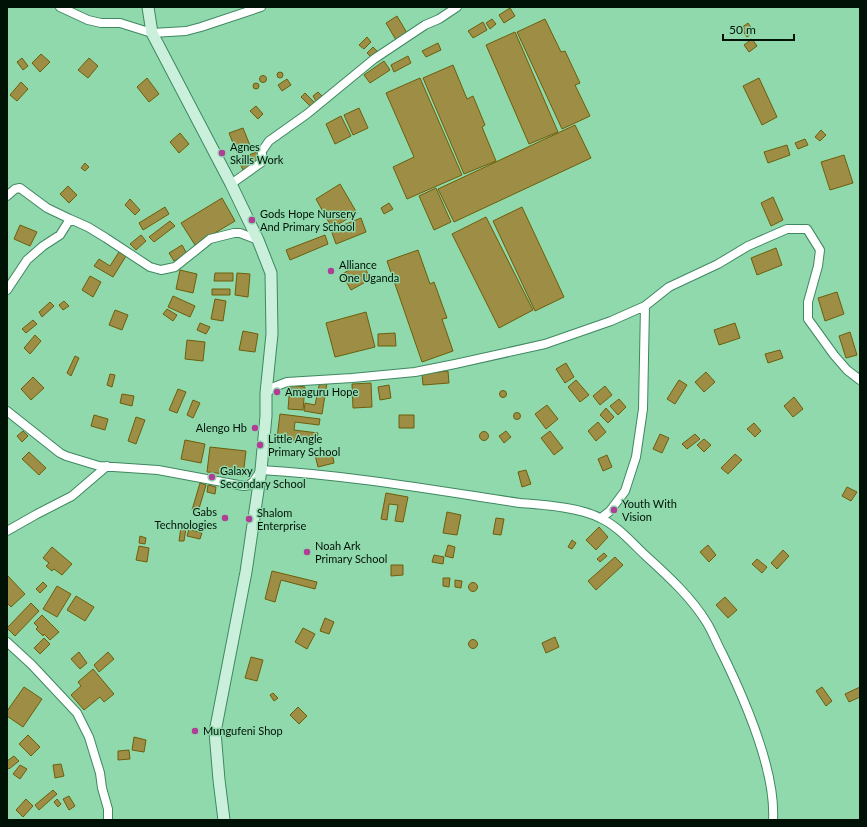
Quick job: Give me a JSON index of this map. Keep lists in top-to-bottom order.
{
  "places": [
    "Agnes Skills Work",
    "Gods Hope Nursery And Primary School",
    "Alliance One Uganda",
    "Amaguru Hope",
    "Alengo Hb",
    "Little Angle Primary School",
    "Galaxy Secondary School",
    "Youth With Vision",
    "Gabs Technologies",
    "Shalom Enterprise",
    "Noah Ark Primary School",
    "Mungufeni Shop"
  ],
  "scale_bar": "50 m"
}
